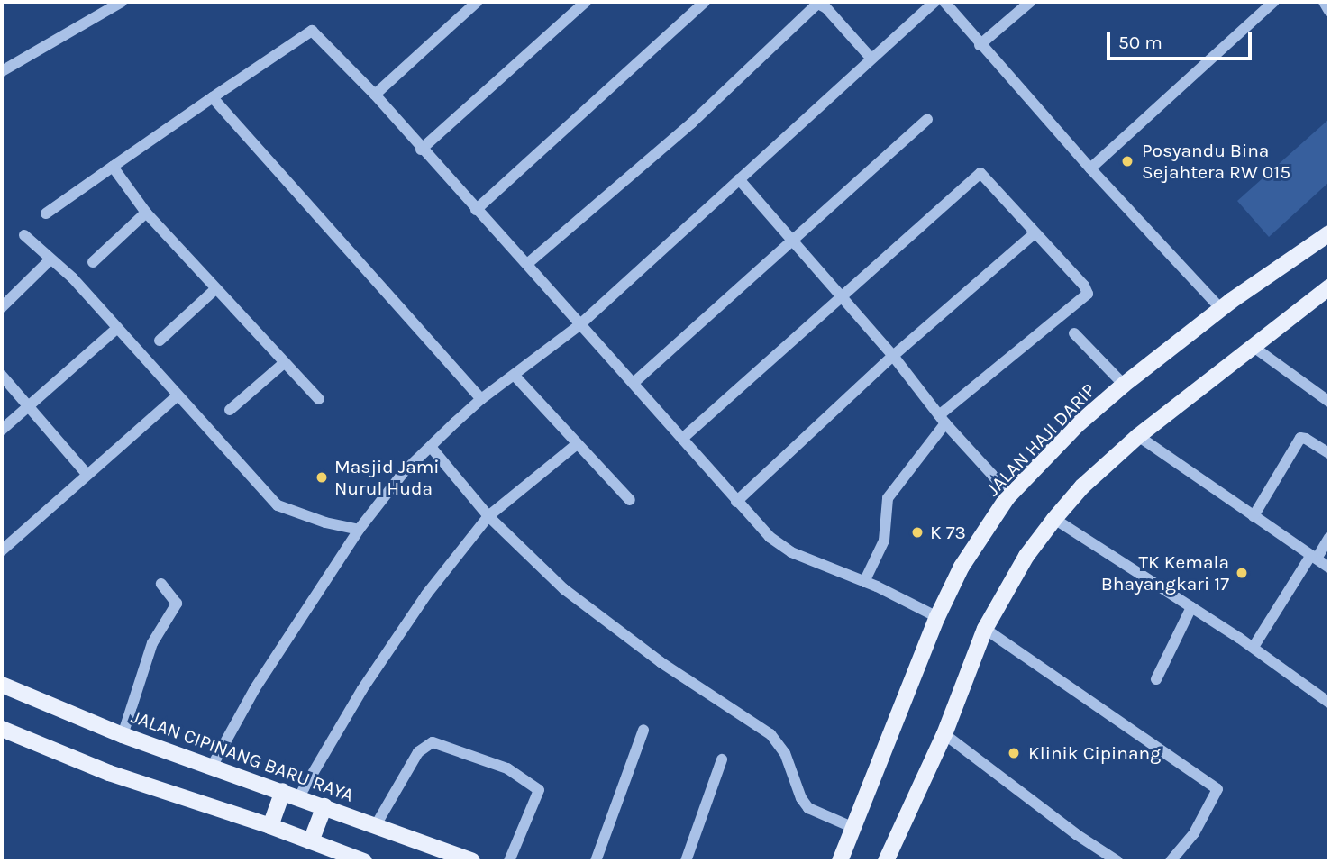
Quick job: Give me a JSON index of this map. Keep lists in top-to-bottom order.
{
  "streets": {
    "main road": ["JALAN HAJI DARIP", "JALAN CIPINANG BARU RAYA"]
  },
  "places": [
    "Posyandu Bina Sejahtera RW 015",
    "Masjid Jami Nurul Huda",
    "K 73",
    "TK Kemala Bhayangkari 17",
    "Klinik Cipinang"
  ],
  "scale_bar": "50 m"
}
